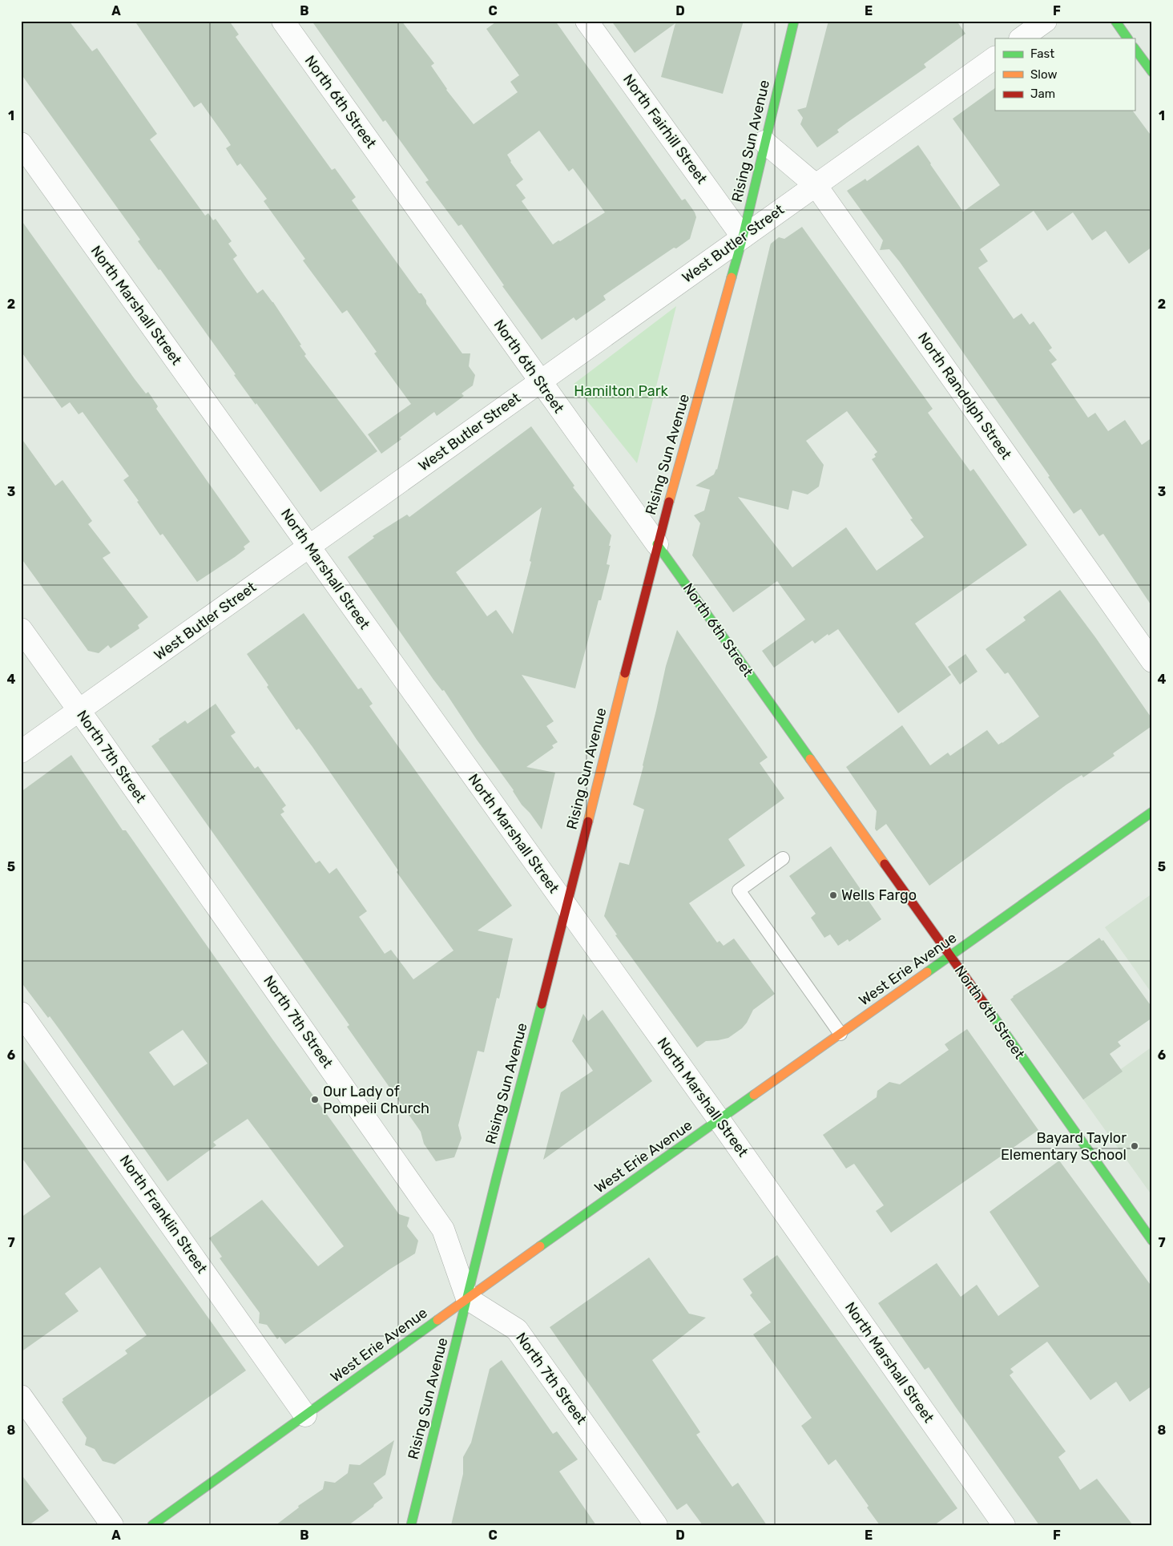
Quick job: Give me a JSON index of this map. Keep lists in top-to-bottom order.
{
  "streets": {
    "street": [
      "North 6th Street",
      "North Fairhill Street",
      "Rising Sun Avenue",
      "West Butler Street",
      "North Marshall Street",
      "North Randolph Street",
      "North 7th Street",
      "West Erie Avenue",
      "North Franklin Street"
    ]
  },
  "crossings": [
    ["North 6th Street", "Rising Sun Avenue"],
    ["North 6th Street", "West Butler Street"],
    ["North 6th Street", "West Erie Avenue"],
    ["North Fairhill Street", "Rising Sun Avenue"],
    ["North Fairhill Street", "West Butler Street"],
    ["Rising Sun Avenue", "West Butler Street"],
    ["Rising Sun Avenue", "North Marshall Street"],
    ["Rising Sun Avenue", "North Randolph Street"],
    ["Rising Sun Avenue", "North 7th Street"],
    ["Rising Sun Avenue", "West Erie Avenue"],
    ["West Butler Street", "North Marshall Street"],
    ["West Butler Street", "North Randolph Street"],
    ["West Butler Street", "North 7th Street"],
    ["North Marshall Street", "West Erie Avenue"],
    ["North 7th Street", "West Erie Avenue"],
    ["West Erie Avenue", "North Franklin Street"]
  ],
  "parks": ["Hamilton Park"],
  "places": ["Wells Fargo", "Our Lady of Pompeii Church", "Bayard Taylor Elementary School"],
  "legend": ["Fast", "Slow", "Jam"],
  "grid": {
    "columns": [
      "A",
      "B",
      "C",
      "D",
      "E",
      "F"
    ],
    "rows": [
      "1",
      "2",
      "3",
      "4",
      "5",
      "6",
      "7",
      "8"
    ]
  }
}
